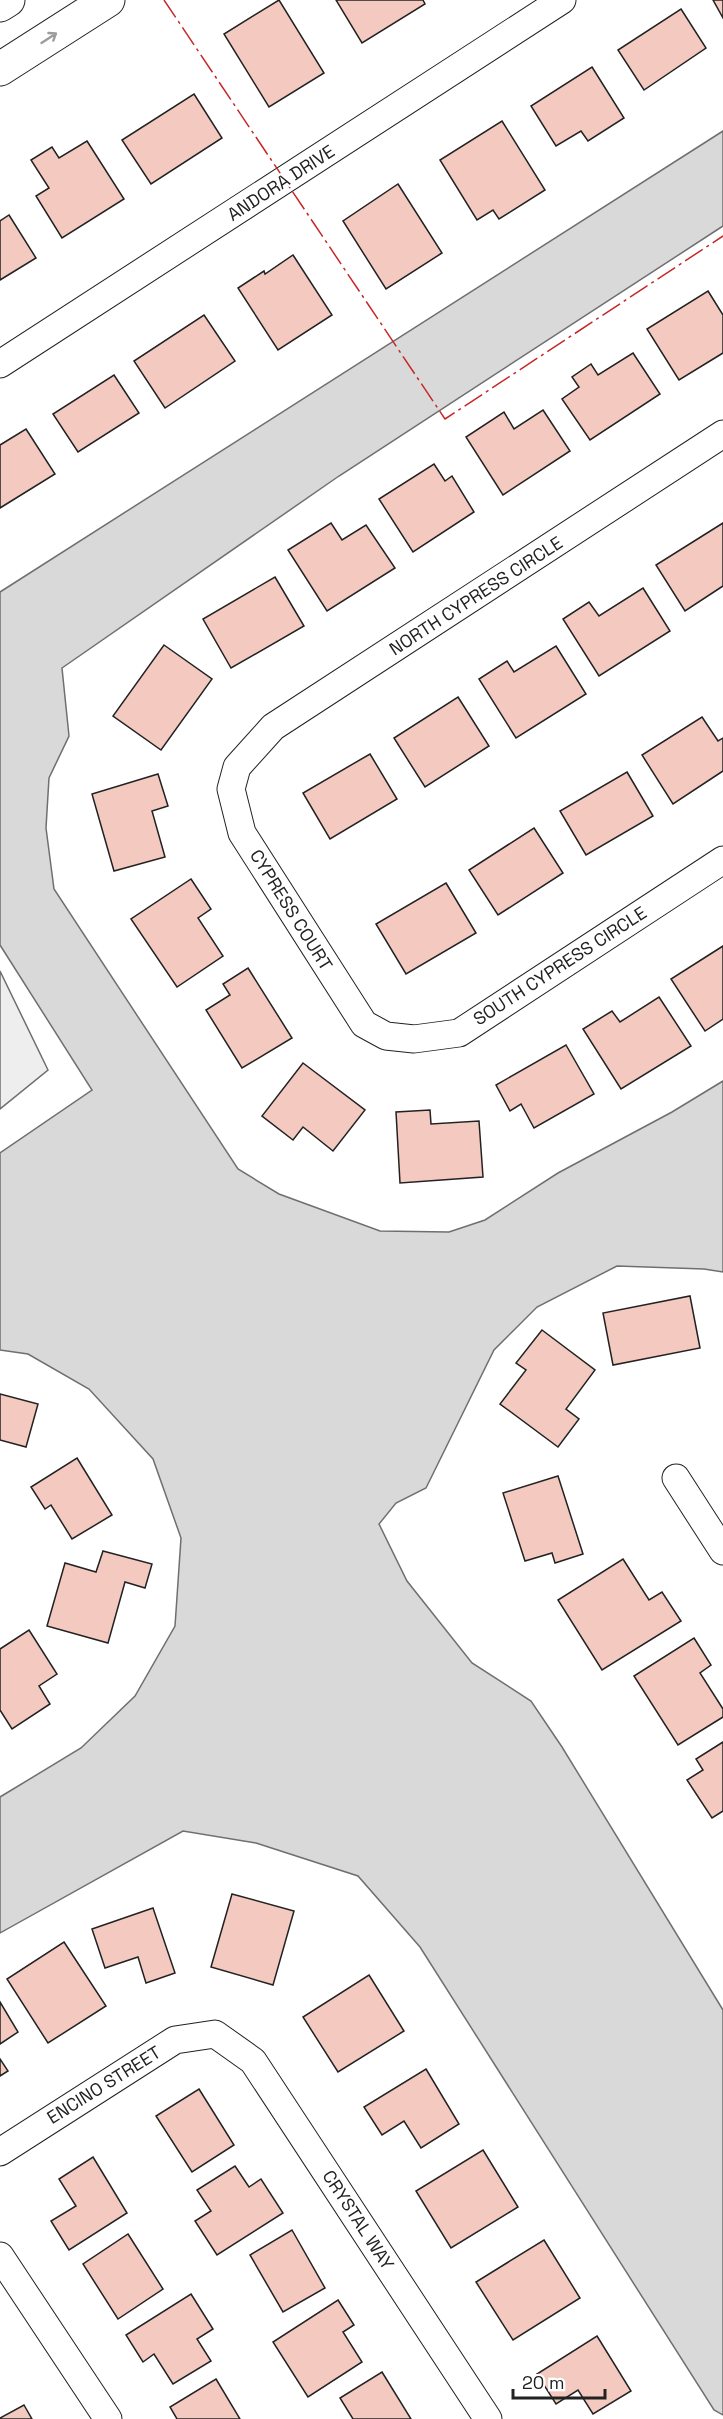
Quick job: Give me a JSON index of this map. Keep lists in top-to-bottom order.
{
  "streets": {
    "street": [
      "ANDORA DRIVE",
      "NORTH CYPRESS CIRCLE",
      "CYPRESS COURT",
      "SOUTH CYPRESS CIRCLE",
      "ENCINO STREET",
      "CRYSTAL WAY"
    ]
  },
  "crossings": [
    ["NORTH CYPRESS CIRCLE", "CYPRESS COURT"],
    ["CYPRESS COURT", "SOUTH CYPRESS CIRCLE"],
    ["ENCINO STREET", "CRYSTAL WAY"]
  ],
  "scale_bar": "20 m"
}
